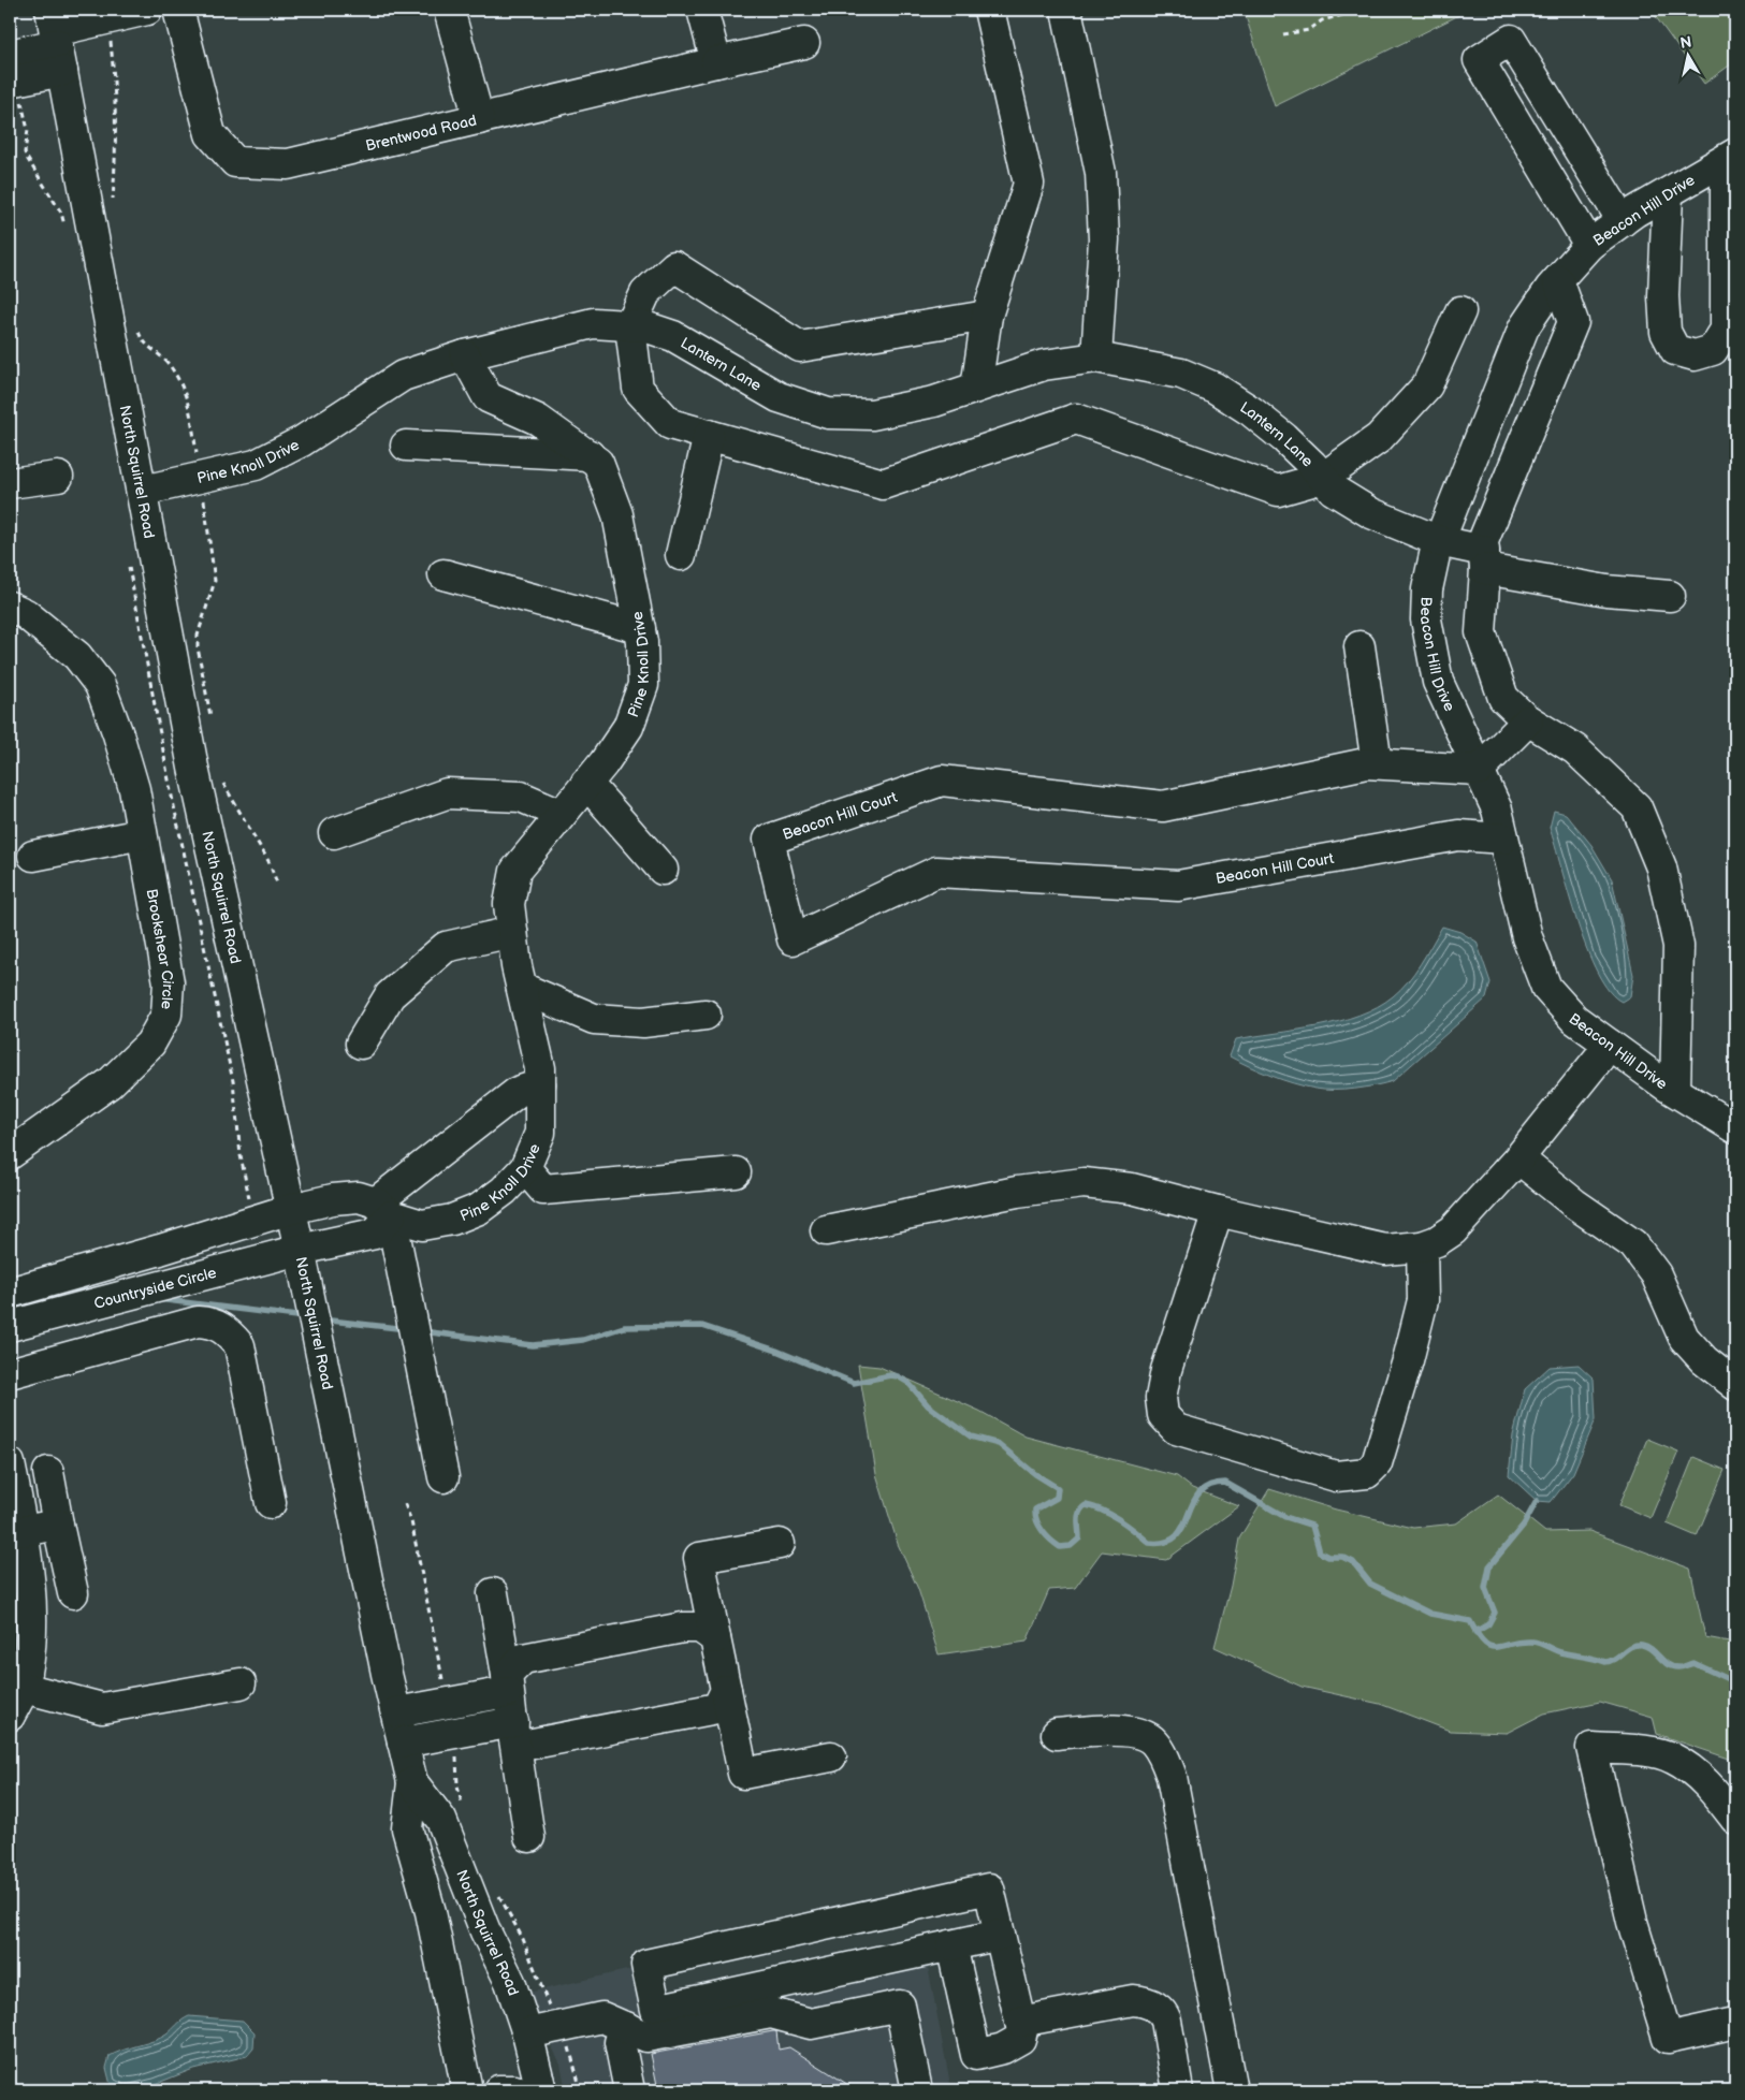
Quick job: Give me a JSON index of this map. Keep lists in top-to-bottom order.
{
  "streets": {
    "street": [
      "Brentwood Road",
      "Beacon Hill Drive",
      "Lantern Lane",
      "Pine Knoll Drive",
      "North Squirrel Road",
      "Beacon Hill Court",
      "Brookshear Circle",
      "Countryside Circle"
    ]
  },
  "crossings": [
    ["Beacon Hill Drive", "Lantern Lane"],
    ["Beacon Hill Drive", "Beacon Hill Court"],
    ["Lantern Lane", "Pine Knoll Drive"],
    ["Pine Knoll Drive", "North Squirrel Road"],
    ["North Squirrel Road", "Countryside Circle"]
  ],
  "north": "top"
}
